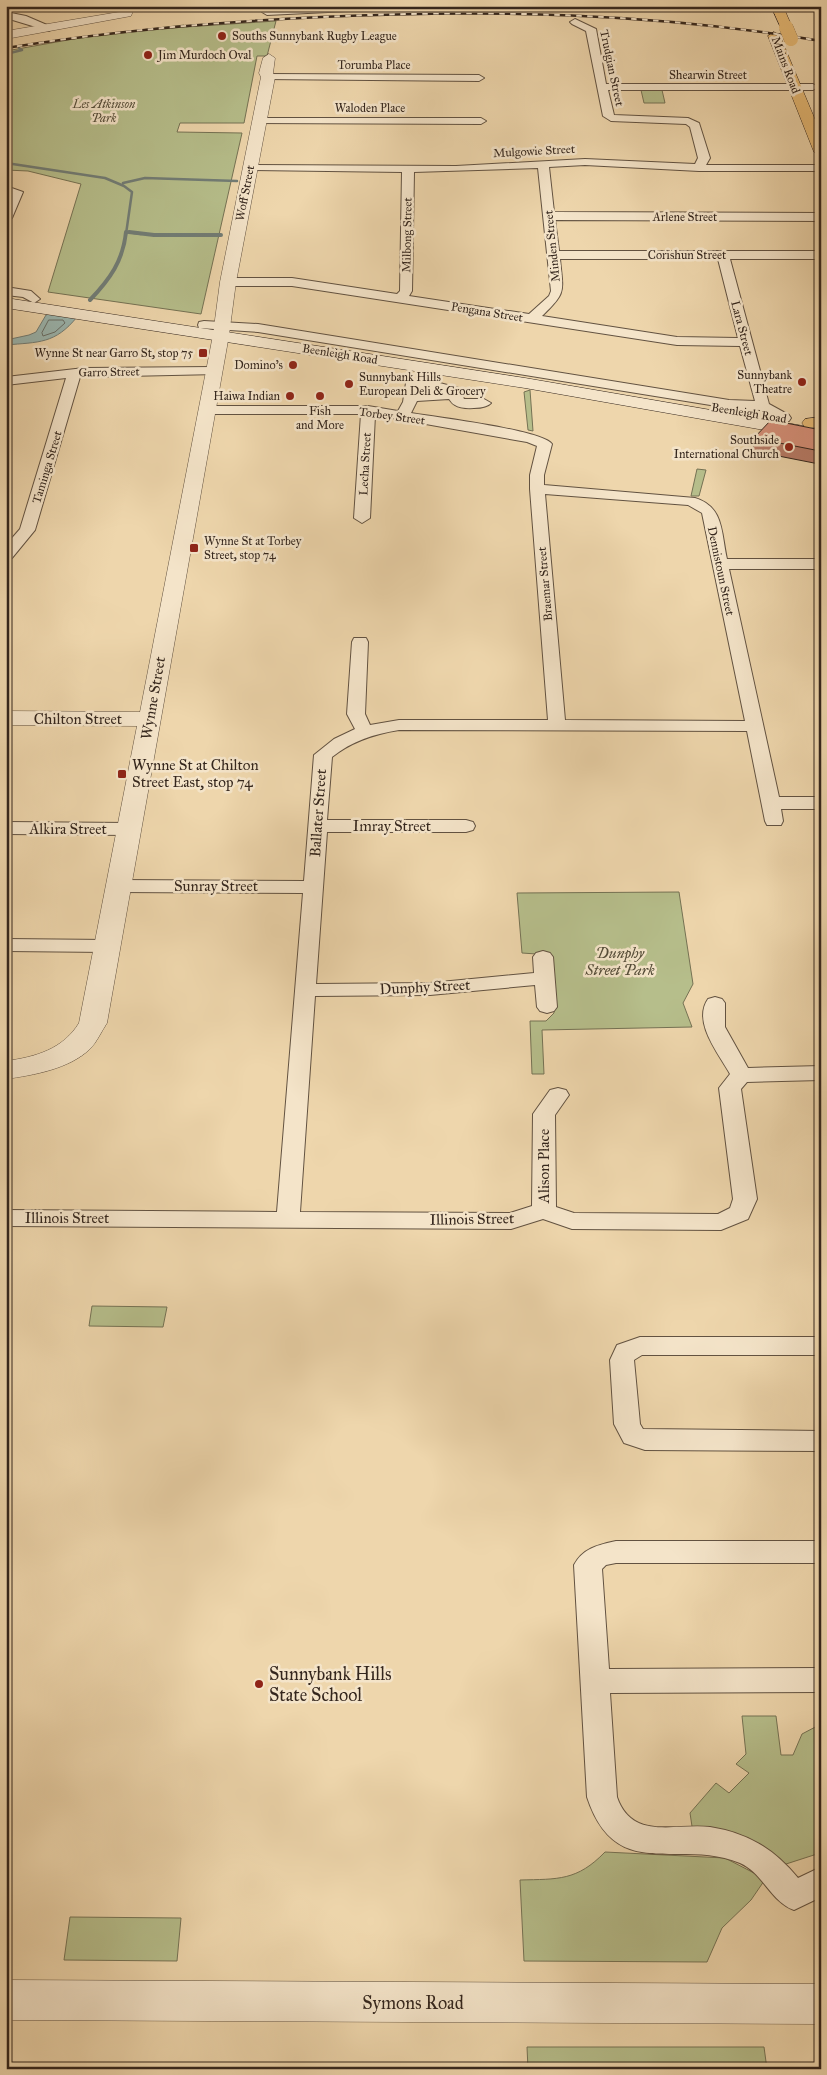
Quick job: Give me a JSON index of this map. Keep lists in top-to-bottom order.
{
  "streets": {
    "main road": ["Mains Road"],
    "street": [
      "Torumba Place",
      "Trudgian Street",
      "Shearwin Street",
      "Waloden Place",
      "Mulgowie Street",
      "Woff Street",
      "Arlene Street",
      "Milbong Street",
      "Minden Street",
      "Corishun Street",
      "Pengana Street",
      "Lara Street",
      "Beenleigh Road",
      "Garro Street",
      "Torbey Street",
      "Lecha Street",
      "Taminga Street",
      "Dennistoun Street",
      "Braemar Street",
      "Wynne Street",
      "Chilton Street",
      "Ballater Street",
      "Imray Street",
      "Alkira Street",
      "Sunray Street",
      "Dunphy Street",
      "Alison Place",
      "Illinois Street",
      "Symons Road"
    ]
  },
  "crossings": [
    ["Torumba Place", "Woff Street"],
    ["Mains Road", "Shearwin Street"],
    ["Trudgian Street", "Shearwin Street"],
    ["Trudgian Street", "Mulgowie Street"],
    ["Waloden Place", "Woff Street"],
    ["Mulgowie Street", "Woff Street"],
    ["Mulgowie Street", "Milbong Street"],
    ["Mulgowie Street", "Minden Street"],
    ["Woff Street", "Pengana Street"],
    ["Woff Street", "Beenleigh Road"],
    ["Woff Street", "Wynne Street"],
    ["Arlene Street", "Minden Street"],
    ["Milbong Street", "Pengana Street"],
    ["Minden Street", "Corishun Street"],
    ["Minden Street", "Pengana Street"],
    ["Corishun Street", "Lara Street"],
    ["Pengana Street", "Lara Street"],
    ["Lara Street", "Beenleigh Road"],
    ["Beenleigh Road", "Wynne Street"],
    ["Garro Street", "Taminga Street"],
    ["Garro Street", "Wynne Street"],
    ["Torbey Street", "Lecha Street"],
    ["Torbey Street", "Braemar Street"],
    ["Torbey Street", "Wynne Street"],
    ["Dennistoun Street", "Braemar Street"],
    ["Dennistoun Street", "Ballater Street"],
    ["Braemar Street", "Ballater Street"],
    ["Wynne Street", "Chilton Street"],
    ["Wynne Street", "Alkira Street"],
    ["Wynne Street", "Sunray Street"],
    ["Ballater Street", "Imray Street"],
    ["Ballater Street", "Sunray Street"],
    ["Ballater Street", "Dunphy Street"],
    ["Ballater Street", "Illinois Street"],
    ["Alison Place", "Illinois Street"]
  ],
  "parks": ["Les Atkinson Park", "Dunphy Street Park"],
  "places": {
    "other": [
      "Souths Sunnybank Rugby League",
      "Jim Murdoch Oval",
      "Domino's",
      "Sunnybank Theatre",
      "Sunnybank Hills European Deli & Grocery",
      "Haiwa Indian",
      "Fish and More",
      "Southside International Church",
      "Sunnybank Hills State School"
    ],
    "transit": ["Wynne St near Garro St, stop 75", "Wynne St at Torbey Street, stop 74", "Wynne St at Chilton Street East, stop 74"]
  }
}
